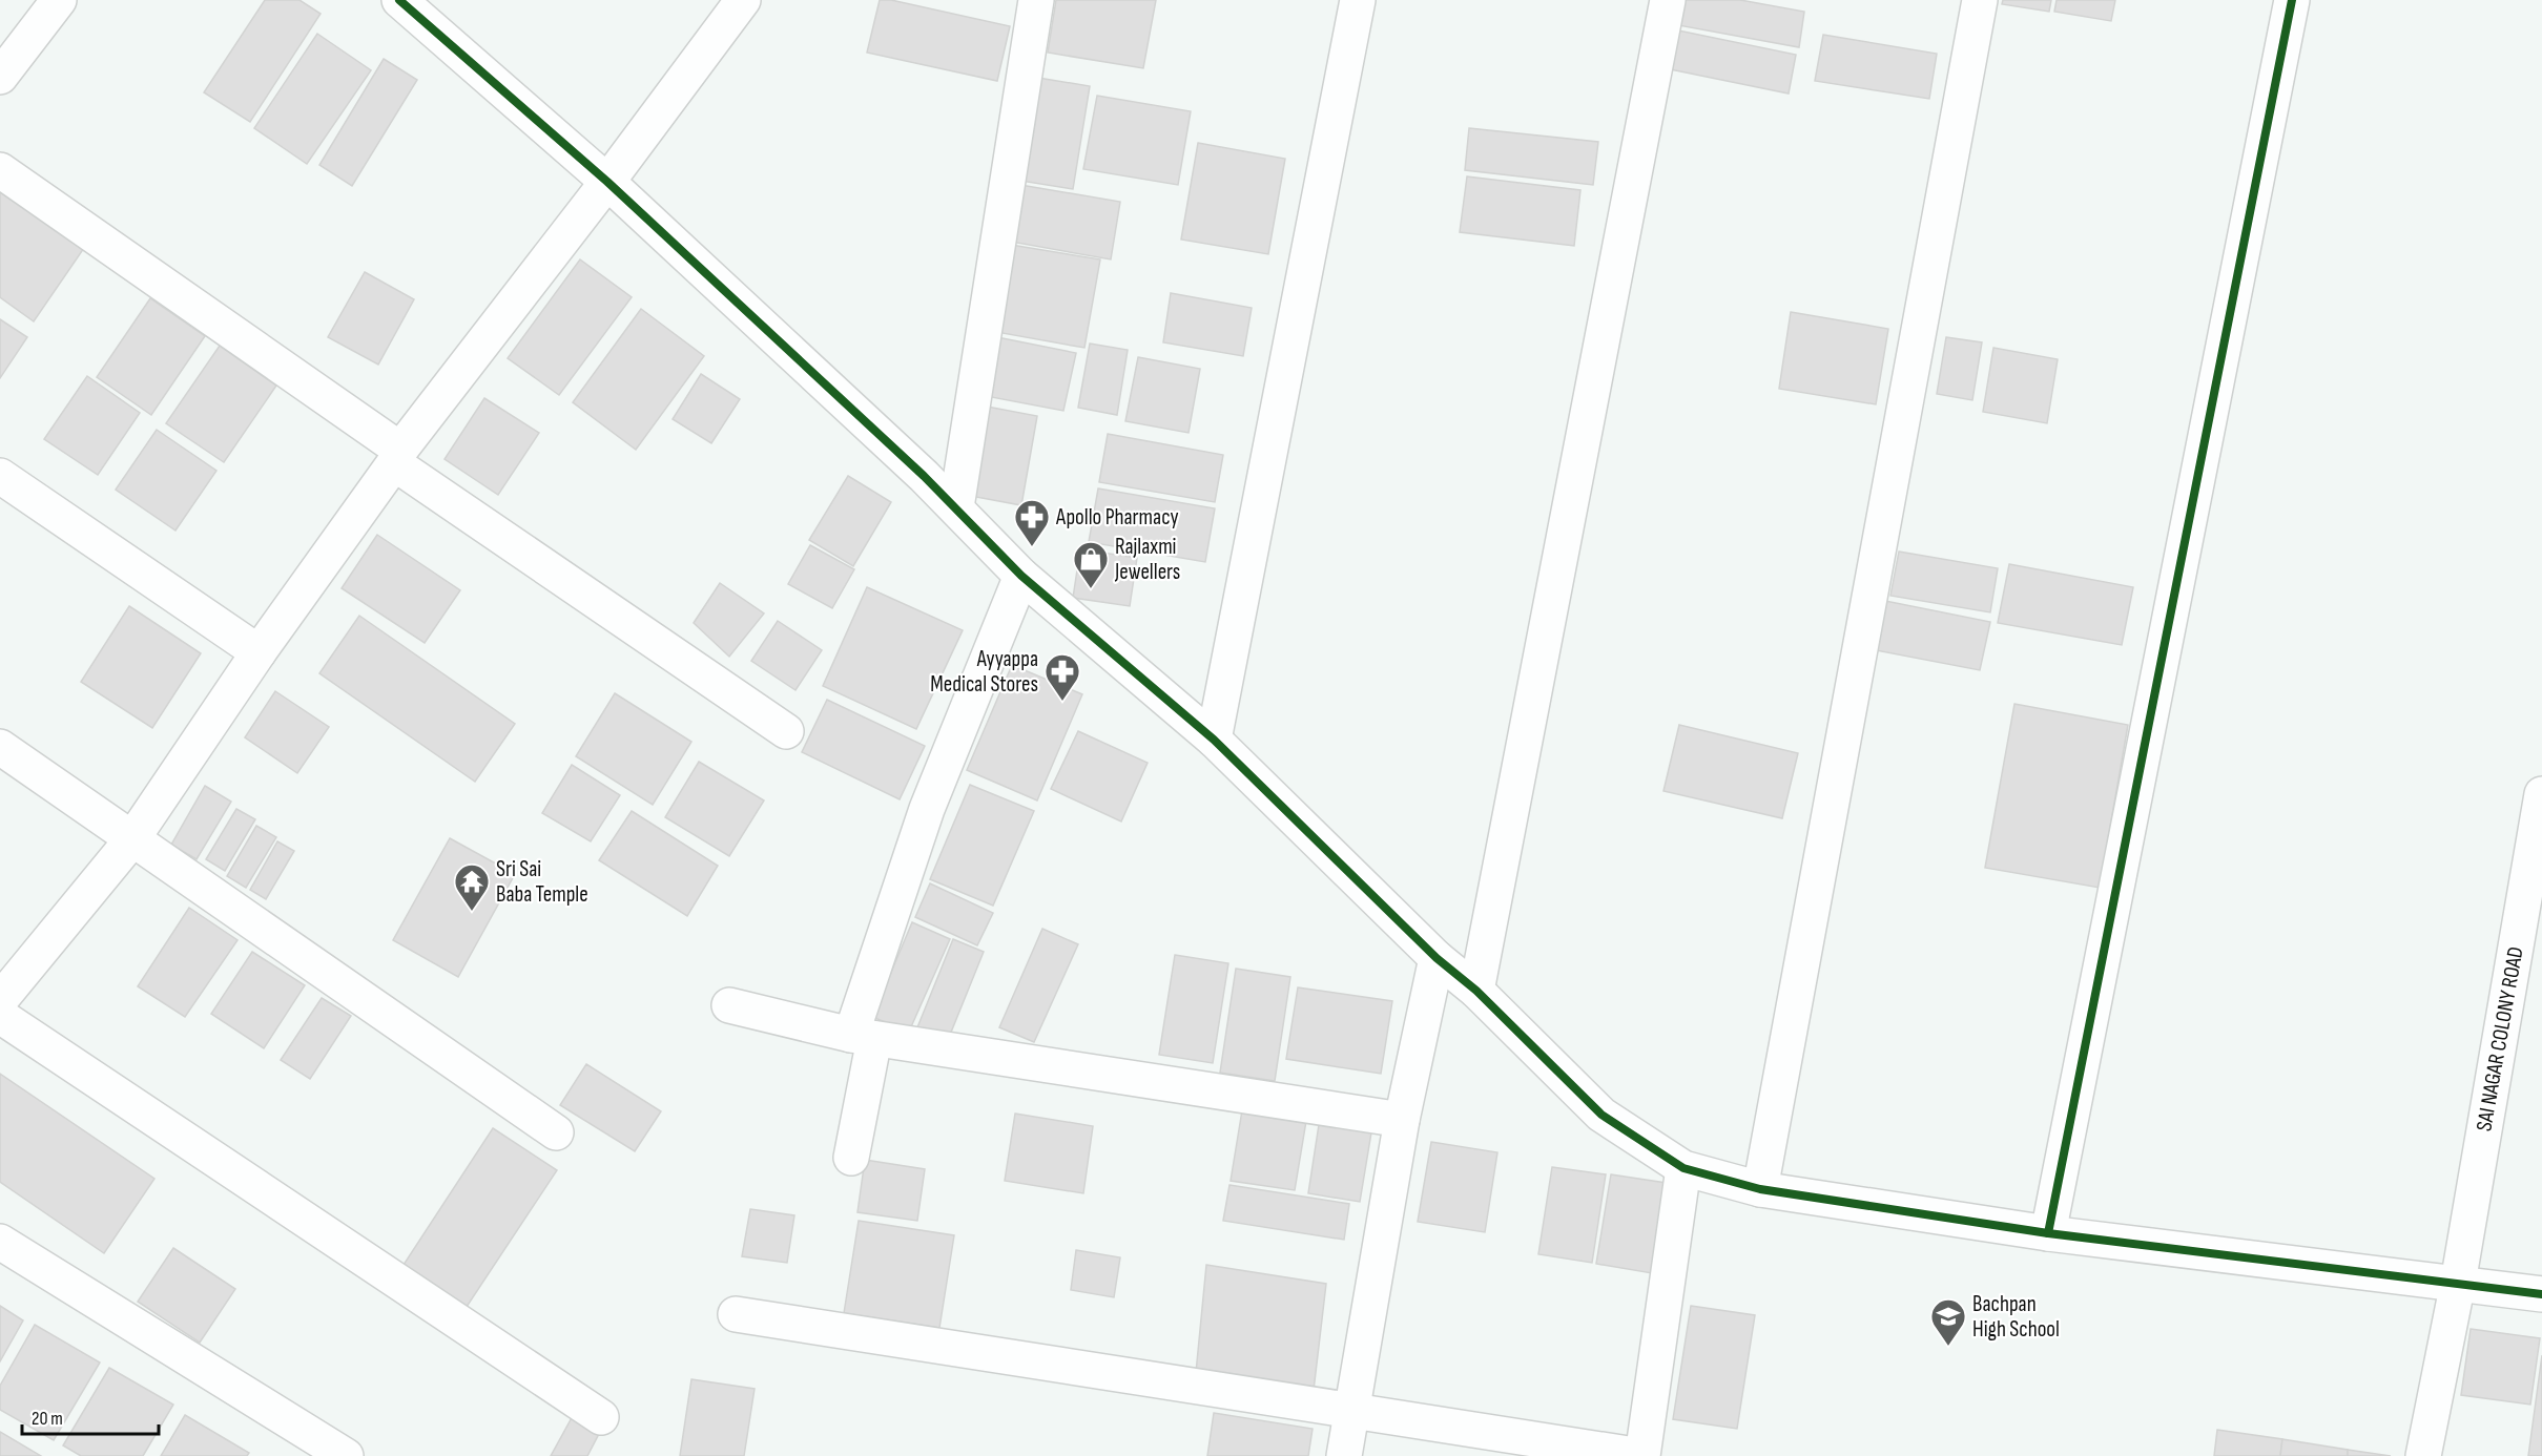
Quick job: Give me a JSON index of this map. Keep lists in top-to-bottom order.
{
  "streets": {
    "street": ["SAI NAGAR COLONY ROAD"]
  },
  "places": {
    "pharmacy": ["Apollo Pharmacy", "Ayyappa Medical Stores"],
    "shop": ["Rajlaxmi Jewellers"],
    "temple": ["Sri Sai Baba Temple"],
    "school or university": ["Bachpan High School"]
  },
  "scale_bar": "20 m"
}
